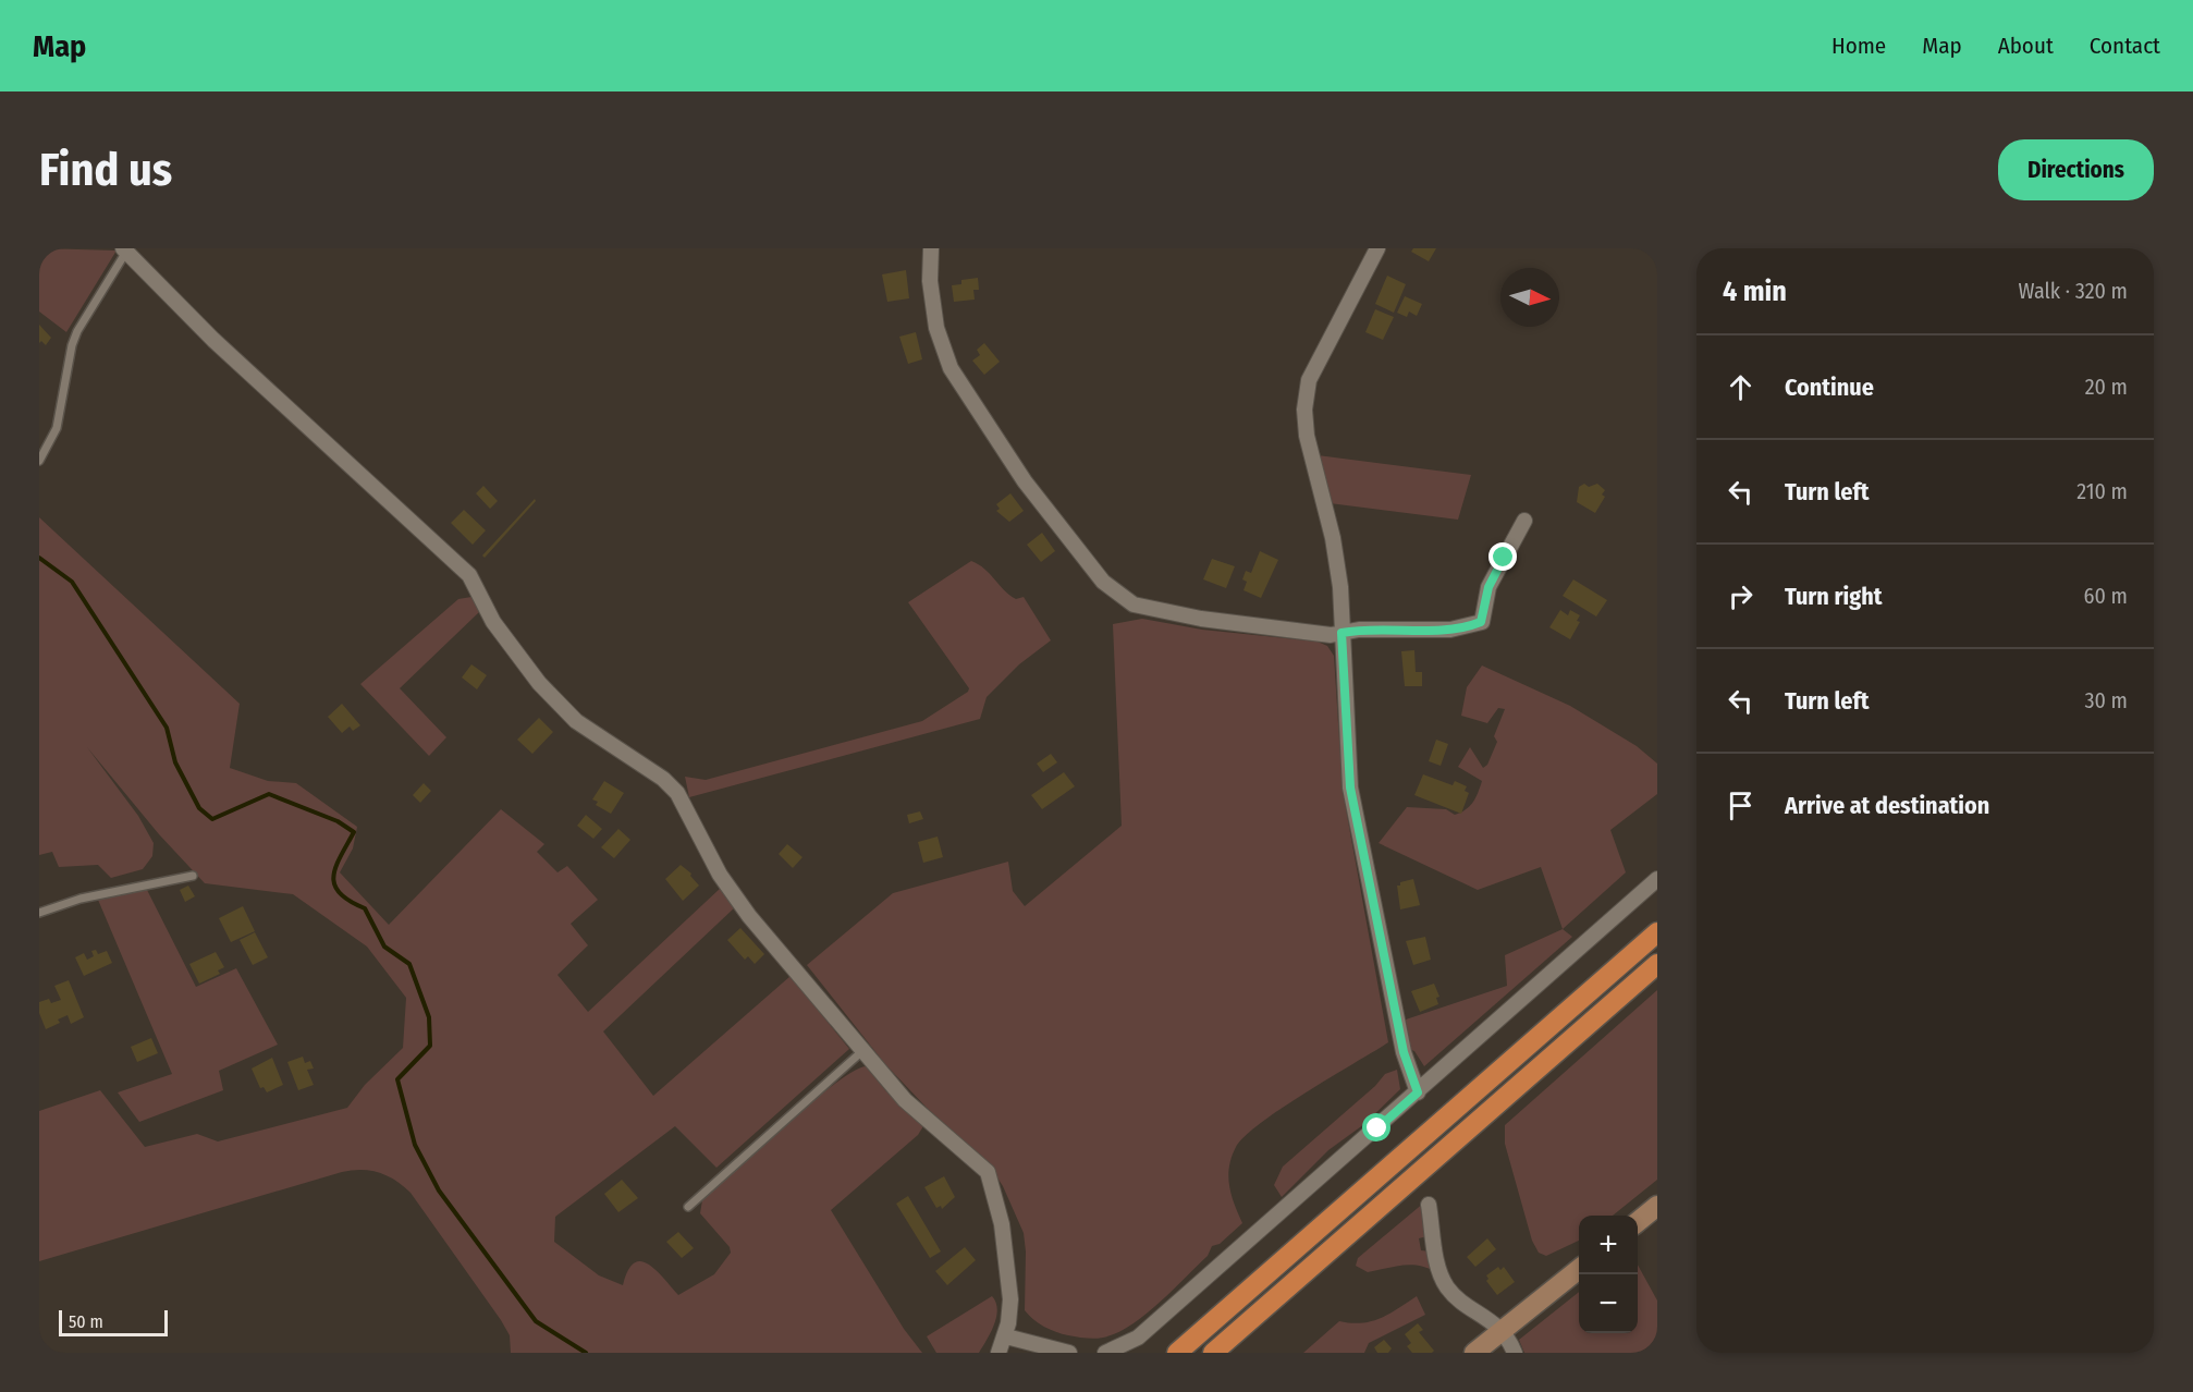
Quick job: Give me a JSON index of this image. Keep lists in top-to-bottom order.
{
  "scale_bar": "50 m",
  "north": "right",
  "page": {
    "header": "Map",
    "nav": [
      "Home",
      "Map",
      "About",
      "Contact"
    ],
    "buttons": "Directions",
    "title": "Find us",
    "heading": ["4 min", "Walk · 320 m"],
    "list": [
      ["Continue", "20 m"],
      ["Turn left", "210 m"],
      ["Turn right", "60 m"],
      ["Turn left", "30 m"],
      "Arrive at destination"
    ],
    "map_buttons": ["+", "−"],
    "scale": "50 m"
  }
}
